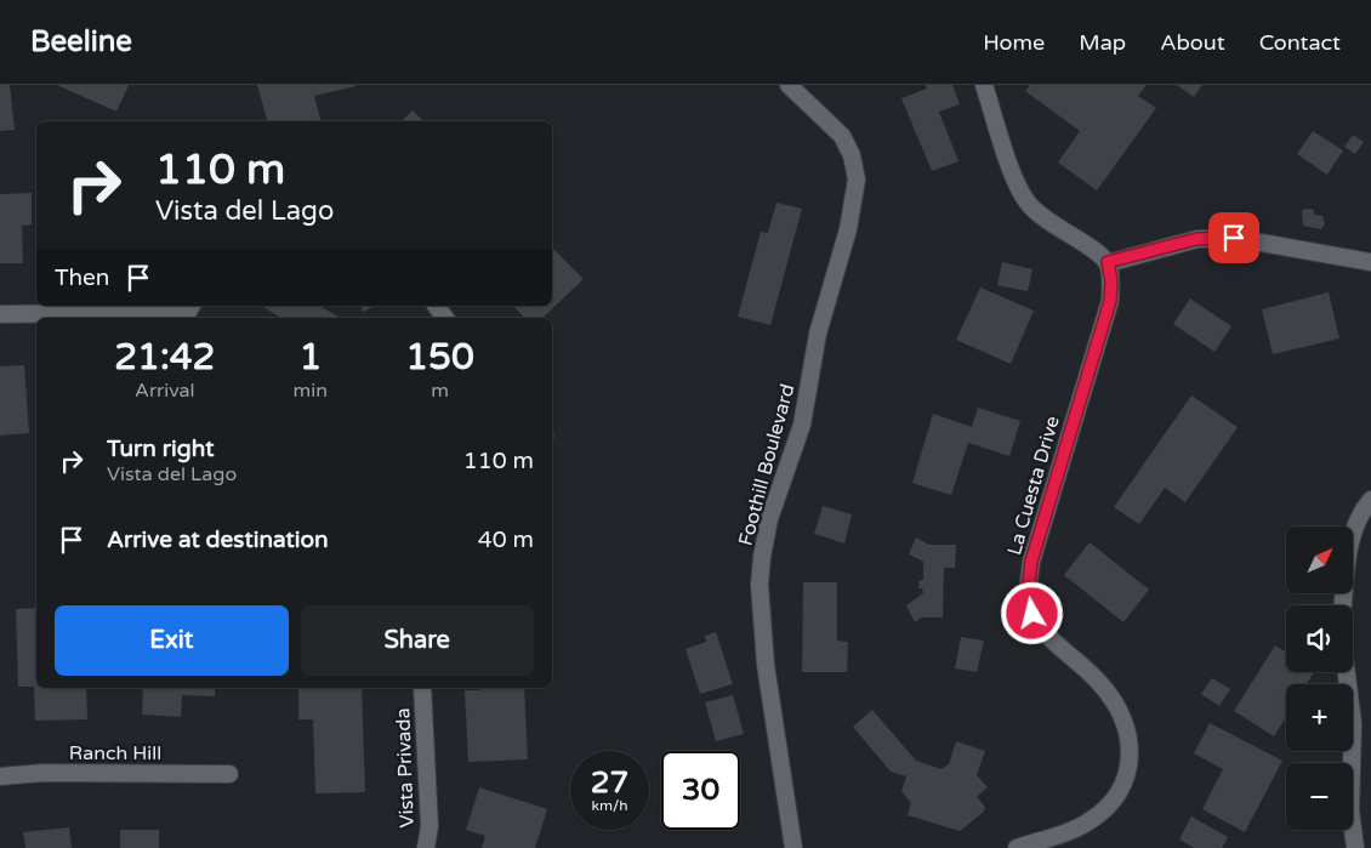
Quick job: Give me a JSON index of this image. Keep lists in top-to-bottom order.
{
  "streets": {
    "street": [
      "Foothill Boulevard",
      "La Cuesta Drive",
      "Ranch Hill",
      "Vista Privada"
    ]
  },
  "north": "top right",
  "page": {
    "header": "Beeline",
    "nav": [
      "Home",
      "Map",
      "About",
      "Contact"
    ],
    "turn": ["110 m", "Vista del Lago"],
    "then": "Then",
    "eta": [
      "21:42",
      "Arrival",
      "1",
      "min",
      "150",
      "m"
    ],
    "list": [
      {
        "name": "Turn right",
        "note": "Vista del Lago",
        "value": "110 m"
      },
      {
        "name": "Arrive at destination",
        "value": "40 m"
      }
    ],
    "map_buttons": ["+", "−"],
    "buttons": ["Exit", "Share"],
    "speed": "27 km/h",
    "limit": "30"
  }
}
